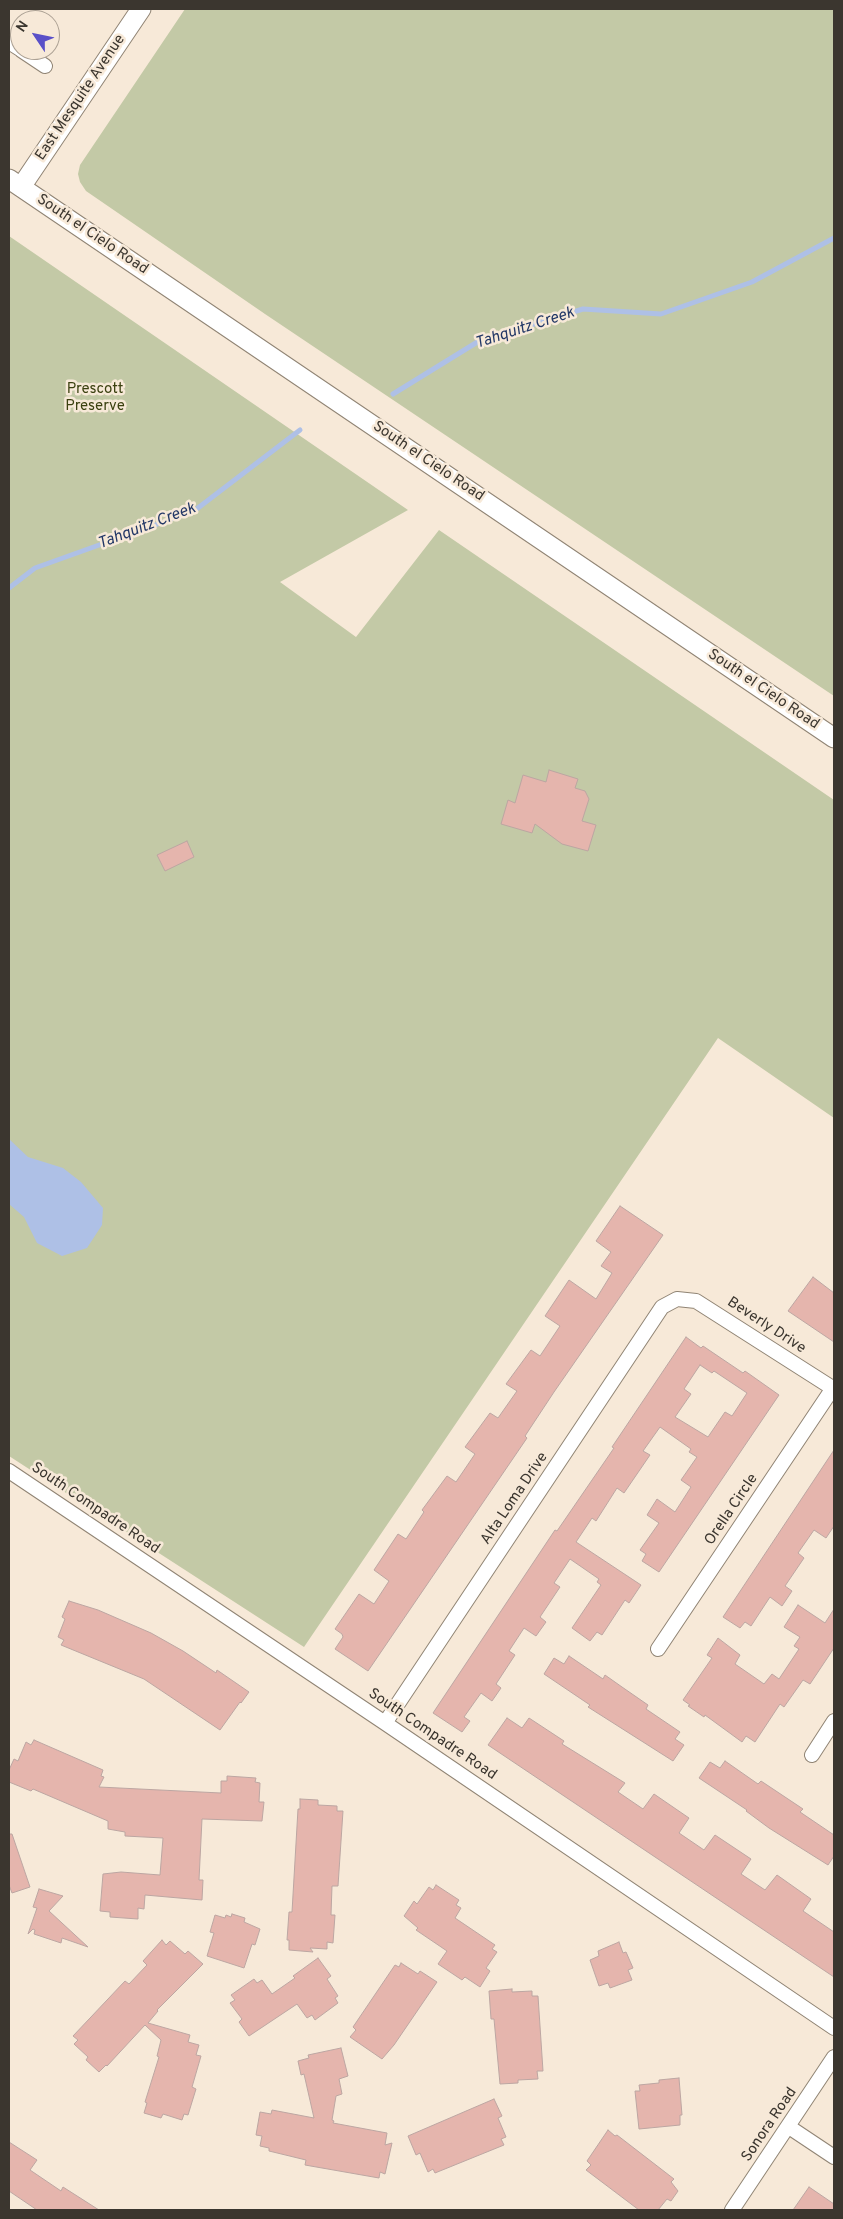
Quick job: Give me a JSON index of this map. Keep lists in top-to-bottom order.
{
  "streets": {
    "street": [
      "East Mesquite Avenue",
      "South el Cielo Road",
      "Beverly Drive",
      "Alta Loma Drive",
      "South Compadre Road",
      "Orella Circle",
      "Sonora Road"
    ]
  },
  "crossings": [
    ["East Mesquite Avenue", "South el Cielo Road"],
    ["Beverly Drive", "Alta Loma Drive"],
    ["Beverly Drive", "Orella Circle"],
    ["Alta Loma Drive", "South Compadre Road"]
  ],
  "water": ["Tahquitz Creek"],
  "parks": ["Prescott Preserve"],
  "north": "top left"
}
